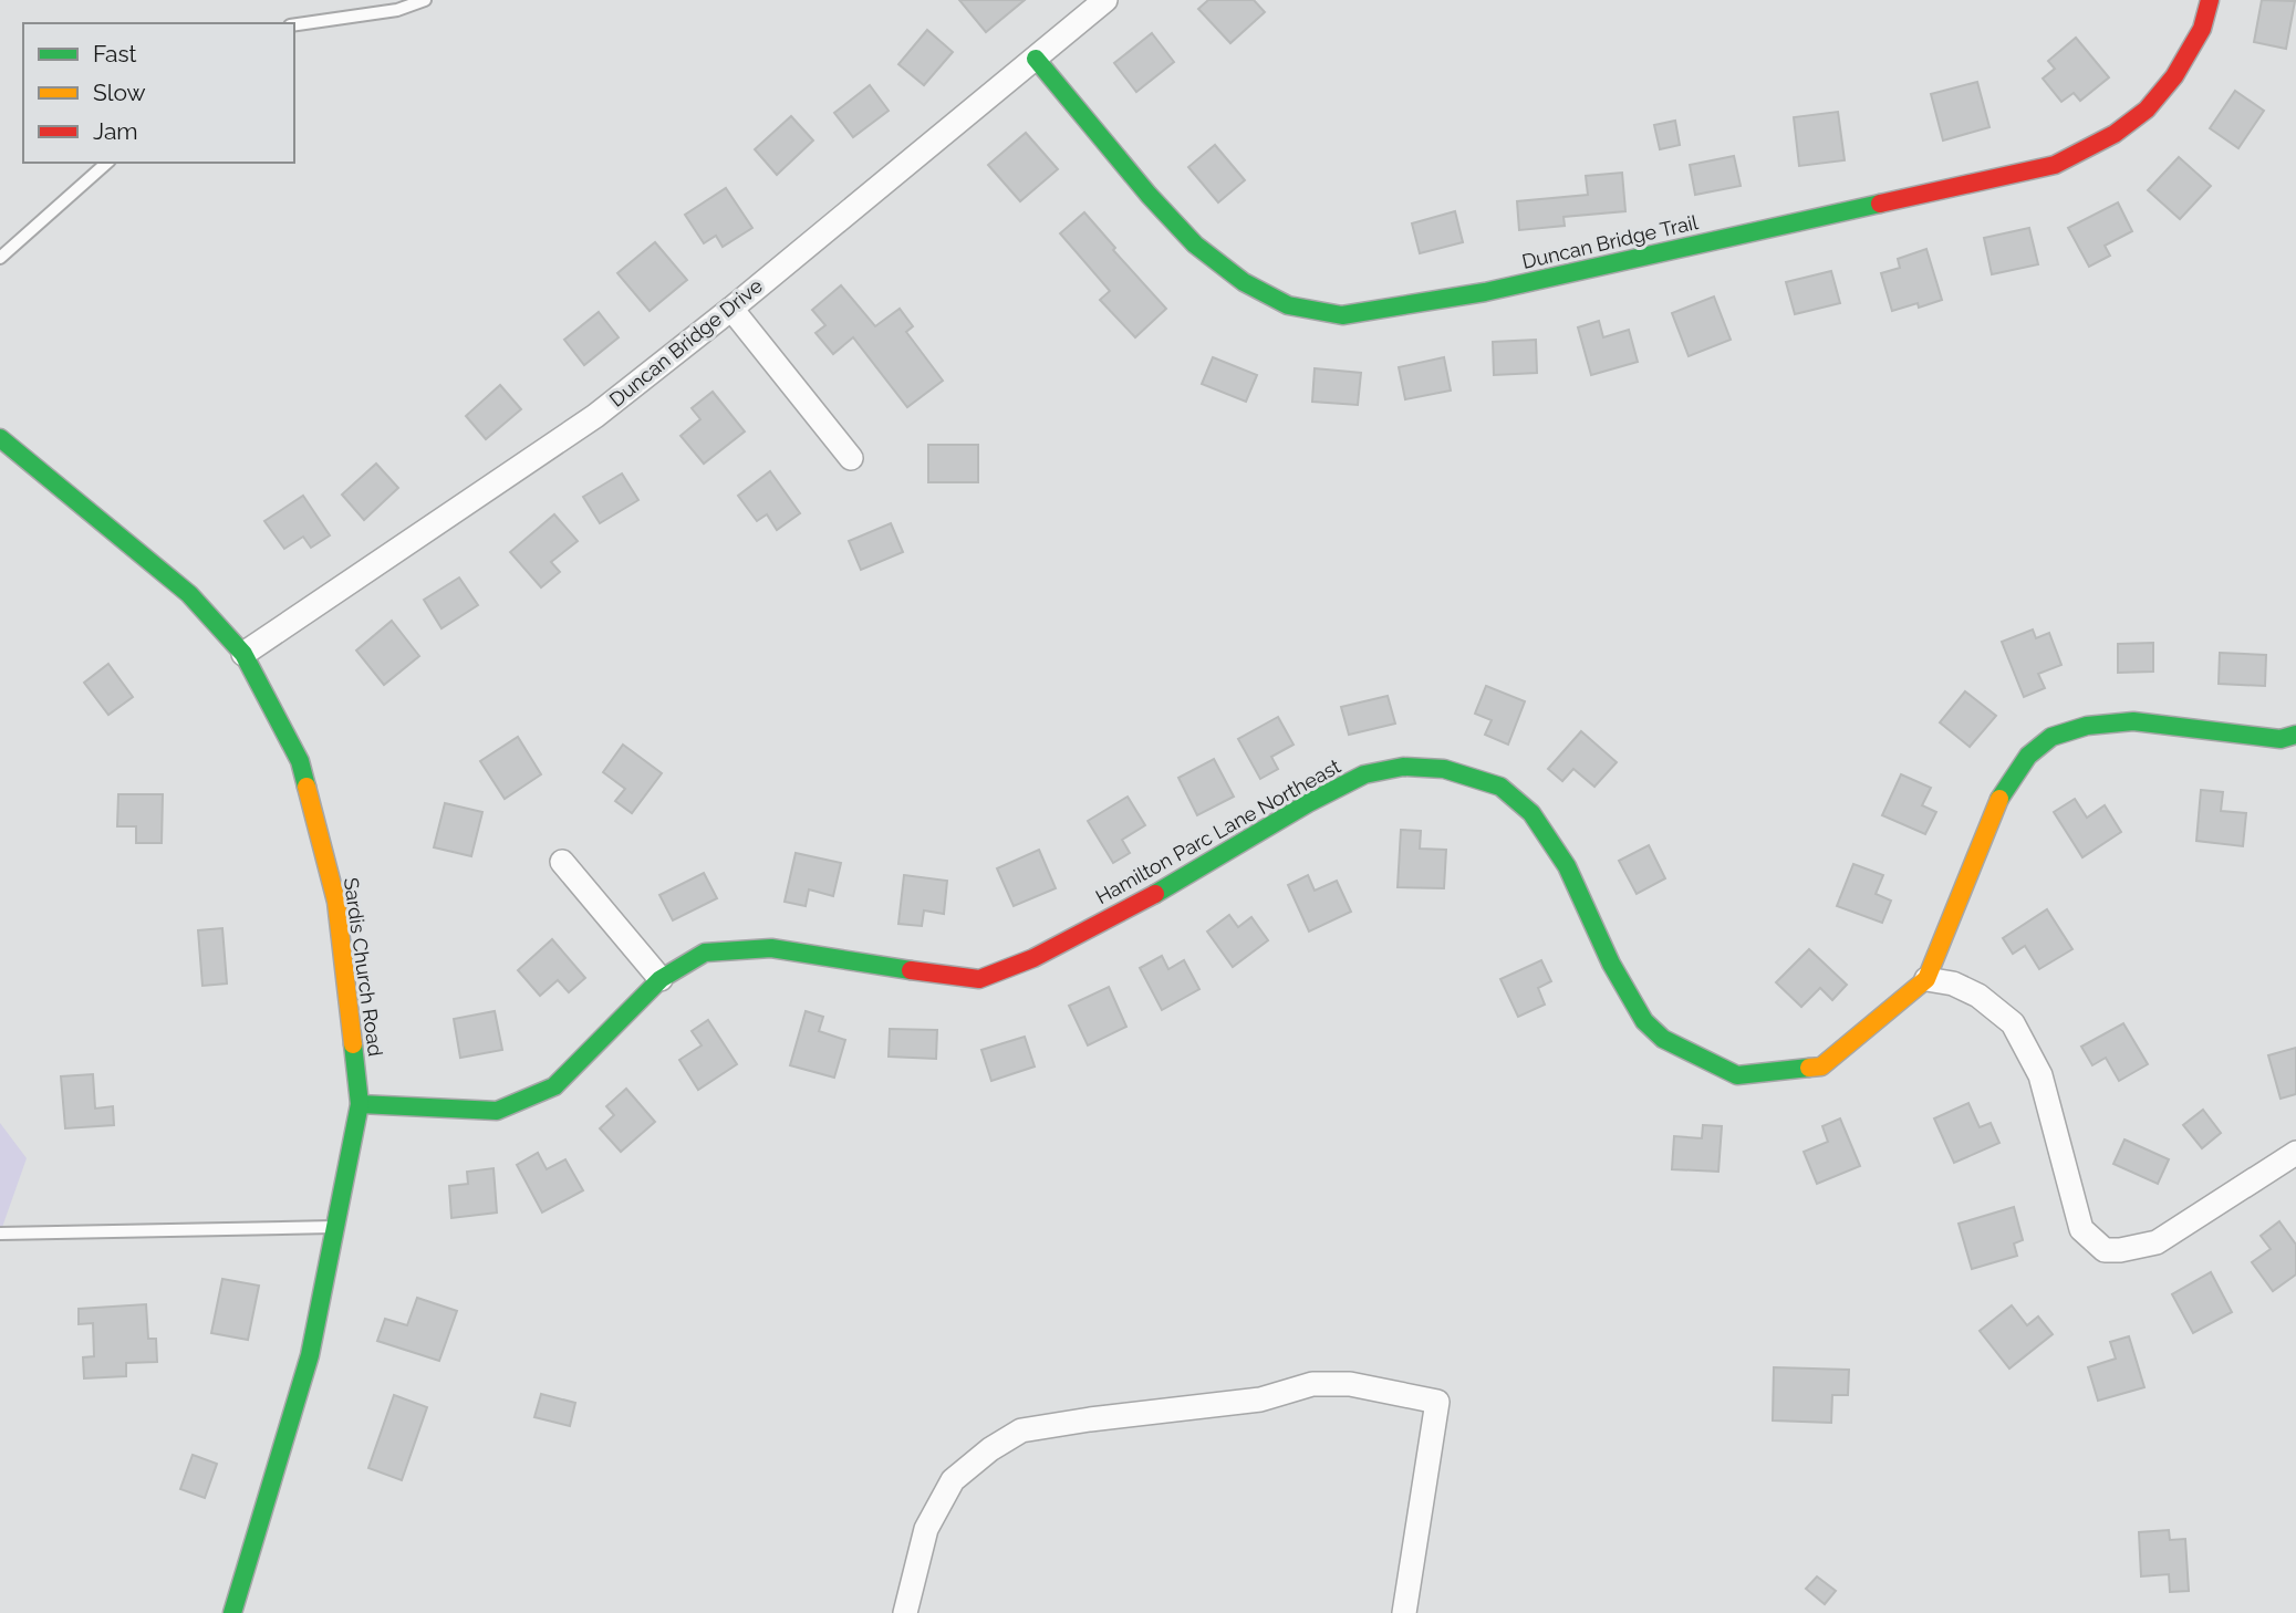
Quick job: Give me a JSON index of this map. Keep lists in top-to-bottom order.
{
  "streets": {
    "street": [
      "Duncan Bridge Trail",
      "Duncan Bridge Drive",
      "Hamilton Parc Lane Northeast",
      "Sardis Church Road"
    ]
  },
  "crossings": [
    ["Duncan Bridge Trail", "Duncan Bridge Drive"],
    ["Duncan Bridge Drive", "Sardis Church Road"],
    ["Hamilton Parc Lane Northeast", "Sardis Church Road"]
  ],
  "legend": ["Fast", "Slow", "Jam"]
}
